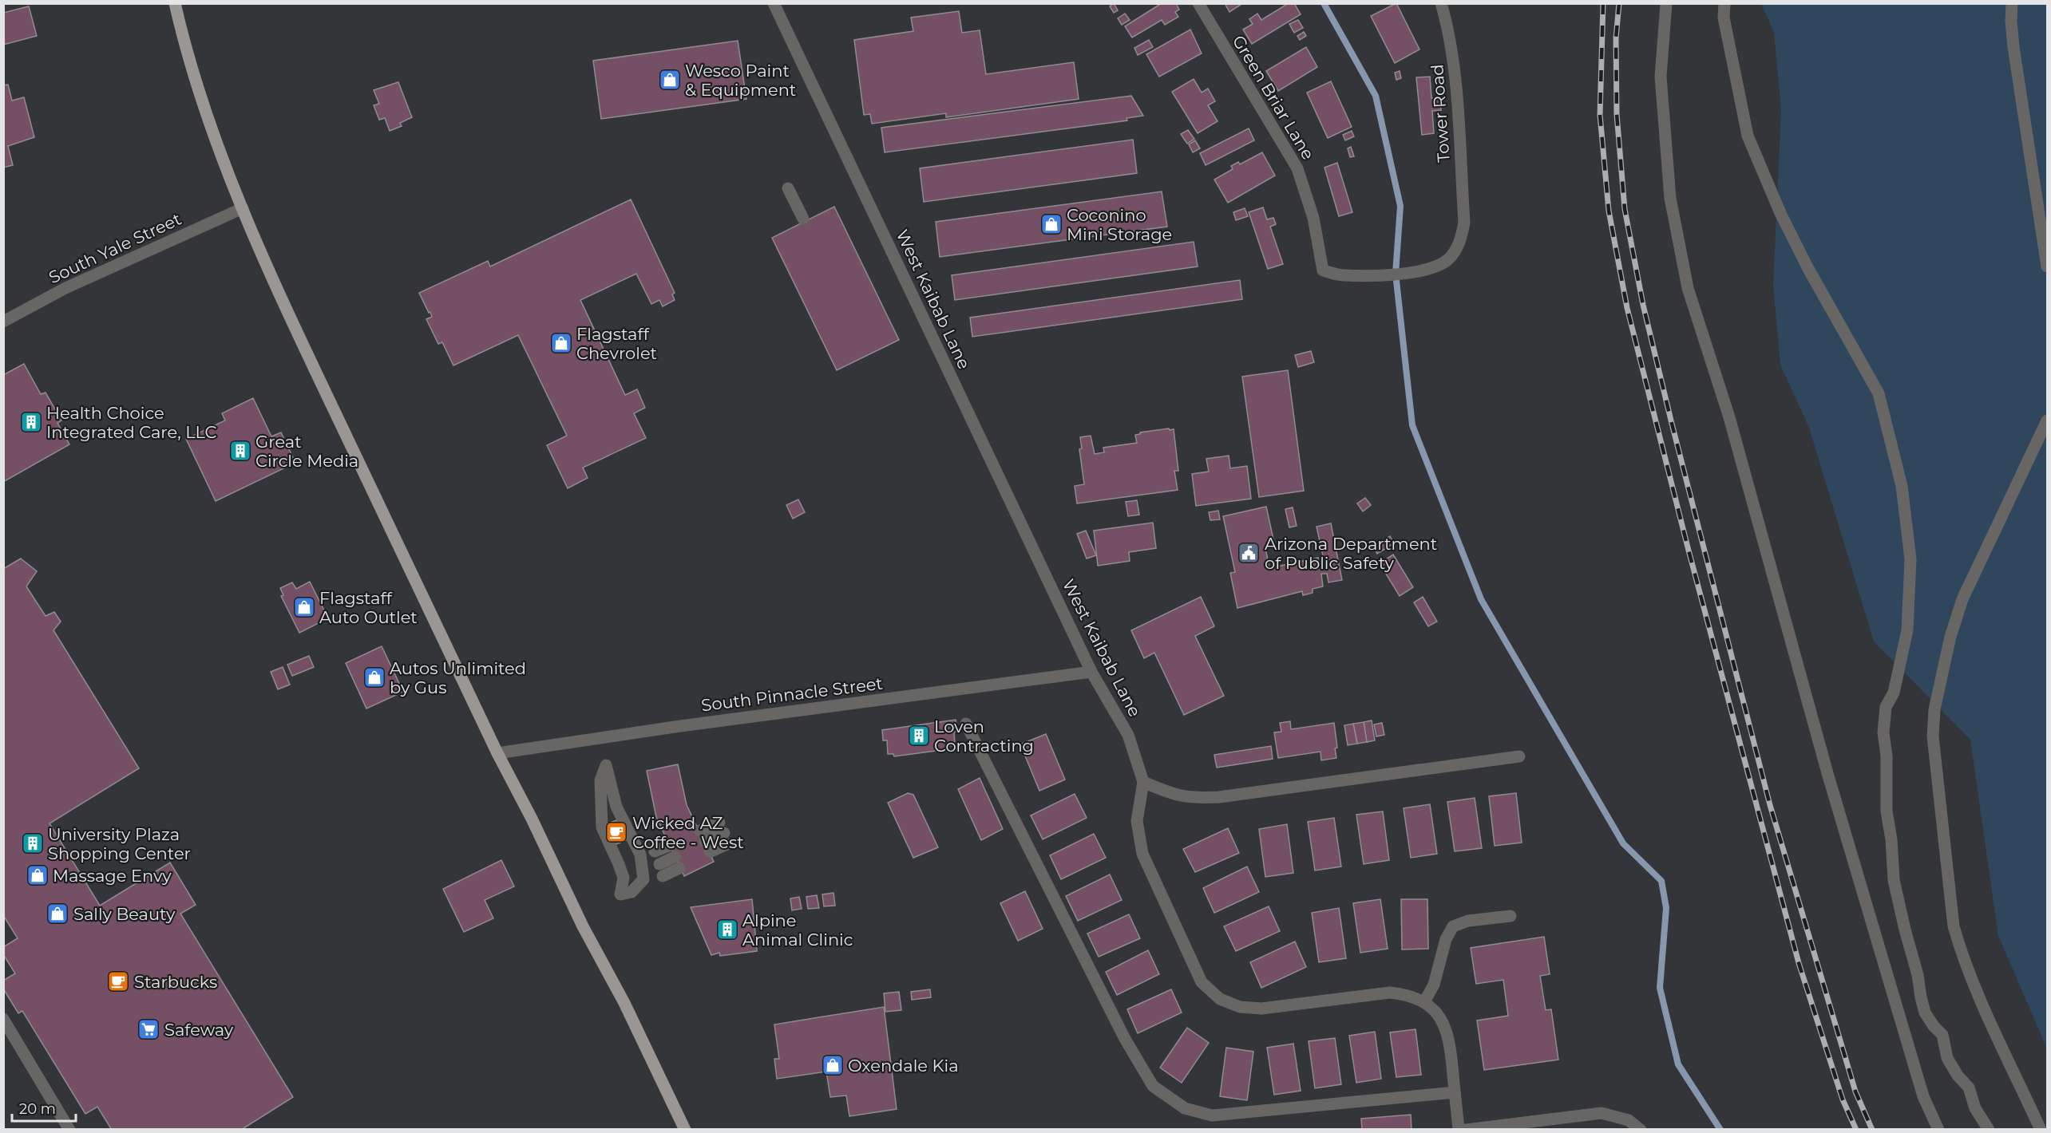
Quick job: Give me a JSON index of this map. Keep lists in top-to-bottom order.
{
  "streets": {
    "street": [
      "Green Briar Lane",
      "Tower Road",
      "South Yale Street",
      "West Kaibab Lane",
      "South Pinnacle Street"
    ]
  },
  "crossings": [
    ["Green Briar Lane", "Tower Road"],
    ["West Kaibab Lane", "South Pinnacle Street"]
  ],
  "places": {
    "shop": [
      "Wesco Paint & Equipment",
      "Coconino Mini Storage",
      "Flagstaff Chevrolet",
      "Flagstaff Auto Outlet",
      "Autos Unlimited by Gus",
      "Massage Envy",
      "Sally Beauty",
      "Oxendale Kia"
    ],
    "building": [
      "Health Choice Integrated Care, LLC",
      "Great Circle Media",
      "Loven Contracting",
      "University Plaza Shopping Center",
      "Alpine Animal Clinic"
    ],
    "public building": ["Arizona Department of Public Safety"],
    "cafe": ["Wicked AZ Coffee - West", "Starbucks"],
    "supermarket": ["Safeway"]
  },
  "scale_bar": "20 m"
}
